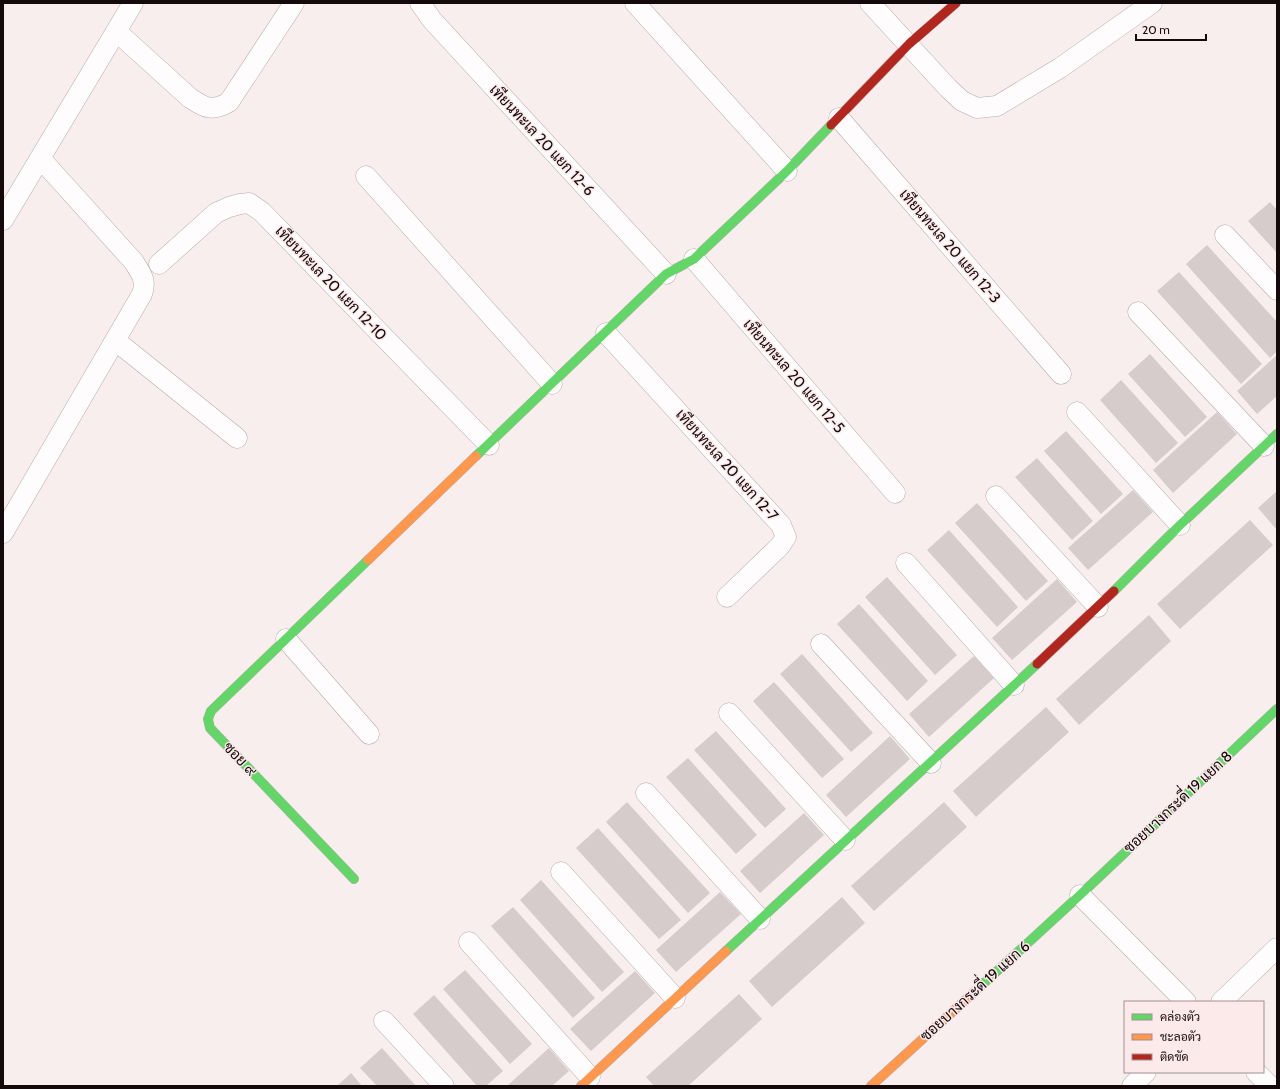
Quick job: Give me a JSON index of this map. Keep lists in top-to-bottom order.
{
  "streets": {
    "street": [
      "เทียนทะเล 20 แยก 12-6",
      "เทียนทะเล 20 แยก 12-3",
      "เทียนทะเล 20 แยก 12-10",
      "เทียนทะเล 20 แยก 12-5",
      "เทียนทะเล 20 แยก 12-7",
      "ซอย ๙",
      "ซอยบางกระดี่ 19 แยก 8",
      "ซอยบางกระดี่ 19 แยก 6"
    ]
  },
  "crossings": [
    ["เทียนทะเล 20 แยก 12-6", "ซอย ๙"],
    ["เทียนทะเล 20 แยก 12-3", "ซอย ๙"],
    ["เทียนทะเล 20 แยก 12-10", "ซอย ๙"],
    ["เทียนทะเล 20 แยก 12-5", "ซอย ๙"],
    ["เทียนทะเล 20 แยก 12-7", "ซอย ๙"],
    ["ซอยบางกระดี่ 19 แยก 8", "ซอยบางกระดี่ 19 แยก 6"]
  ],
  "legend": ["คล่องตัว", "ชะลอตัว", "ติดขัด"],
  "scale_bar": "20 m"
}
